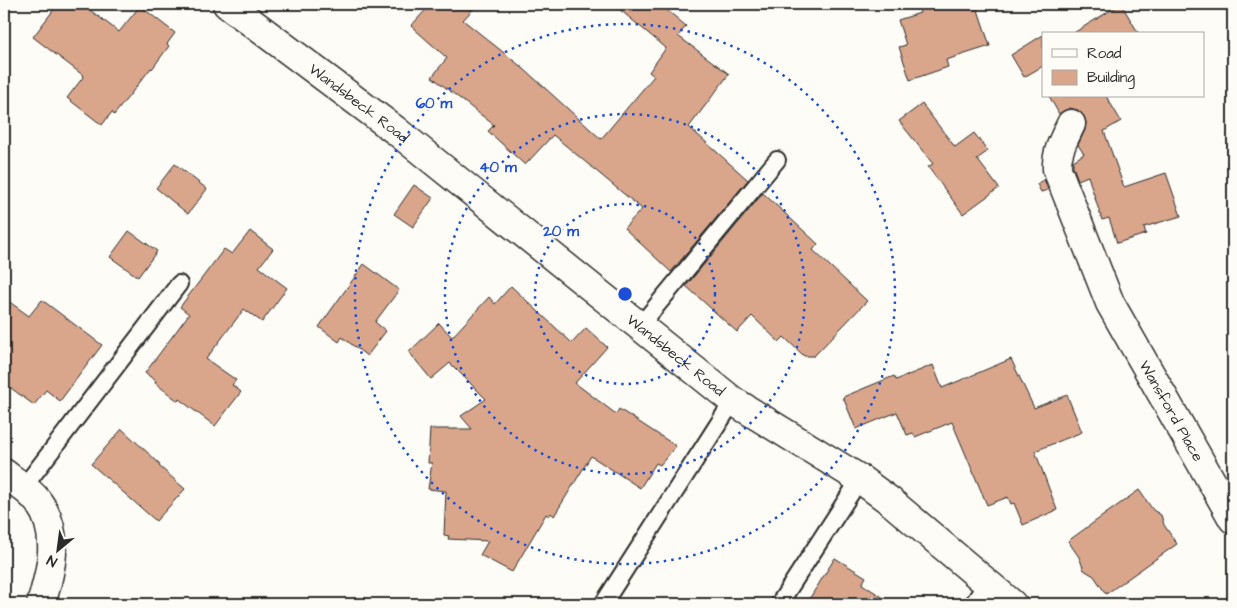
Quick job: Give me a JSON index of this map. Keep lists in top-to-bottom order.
{
  "streets": {
    "street": ["Wandsbeck Road", "Wansford Place"]
  },
  "legend": ["Road", "Building"],
  "north": "bottom left",
  "rings": ["60 m", "40 m", "20 m"]
}
